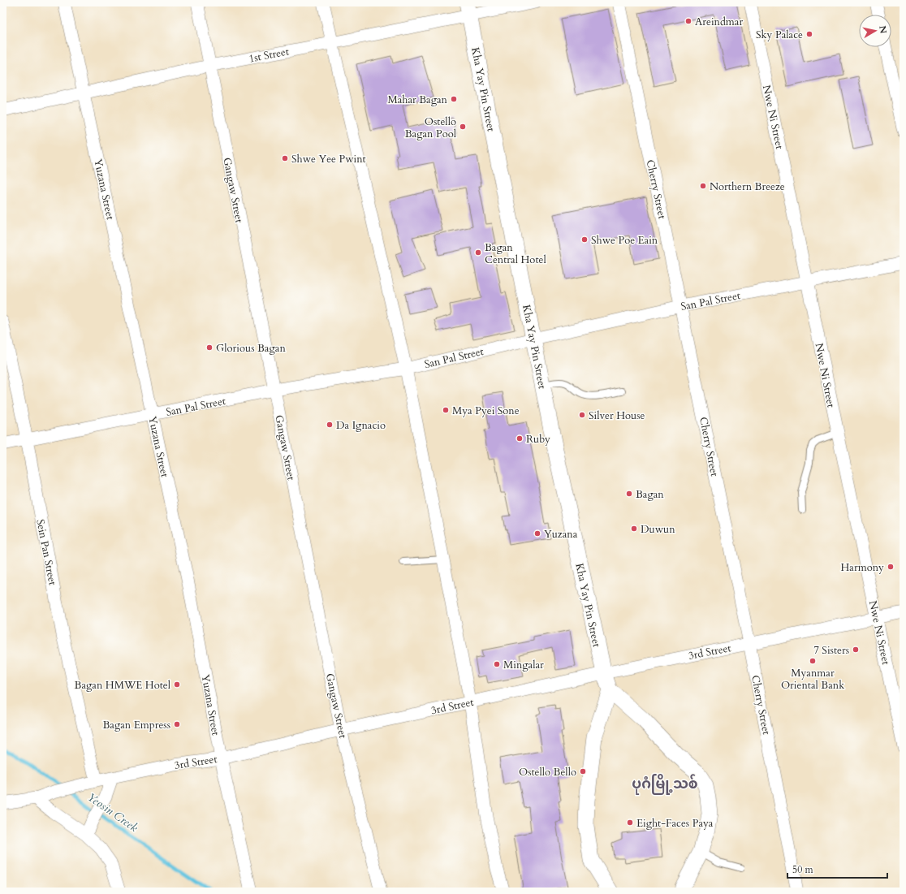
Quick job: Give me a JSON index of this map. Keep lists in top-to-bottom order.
{
  "streets": {
    "street": [
      "1st Street",
      "Kha Yay Pin Street",
      "Nwe Ni Street",
      "Yuzana Street",
      "Cherry Street",
      "Gangaw Street",
      "San Pal Street",
      "Sein Pan Street",
      "3rd Street"
    ]
  },
  "crossings": [
    ["1st Street", "Kha Yay Pin Street"],
    ["1st Street", "Yuzana Street"],
    ["1st Street", "Gangaw Street"],
    ["Kha Yay Pin Street", "San Pal Street"],
    ["Kha Yay Pin Street", "3rd Street"],
    ["Nwe Ni Street", "San Pal Street"],
    ["Nwe Ni Street", "3rd Street"],
    ["Yuzana Street", "San Pal Street"],
    ["Yuzana Street", "3rd Street"],
    ["Cherry Street", "San Pal Street"],
    ["Cherry Street", "3rd Street"],
    ["Gangaw Street", "San Pal Street"],
    ["Gangaw Street", "3rd Street"],
    ["San Pal Street", "Sein Pan Street"],
    ["Sein Pan Street", "3rd Street"]
  ],
  "districts": ["ပုဂံမြို့သစ်"],
  "water": ["Yeosin Creek"],
  "places": [
    "Areindmar",
    "Sky Palace",
    "Mahar Bagan",
    "Ostello Bagan Pool",
    "Shwe Yee Pwint",
    "Northern Breeze",
    "Shwe Poe Eain",
    "Bagan Central Hotel",
    "Glorious Bagan",
    "Mya Pyei Sone",
    "Silver House",
    "Da Ignacio",
    "Ruby",
    "Bagan",
    "Duwun",
    "Yuzana",
    "Harmony",
    "7 Sisters",
    "Myanmar Oriental Bank",
    "Mingalar",
    "Bagan HMWE Hotel",
    "Bagan Empress",
    "Ostello Bello",
    "Eight-Faces Paya"
  ],
  "scale_bar": "50 m",
  "north": "right"
}
